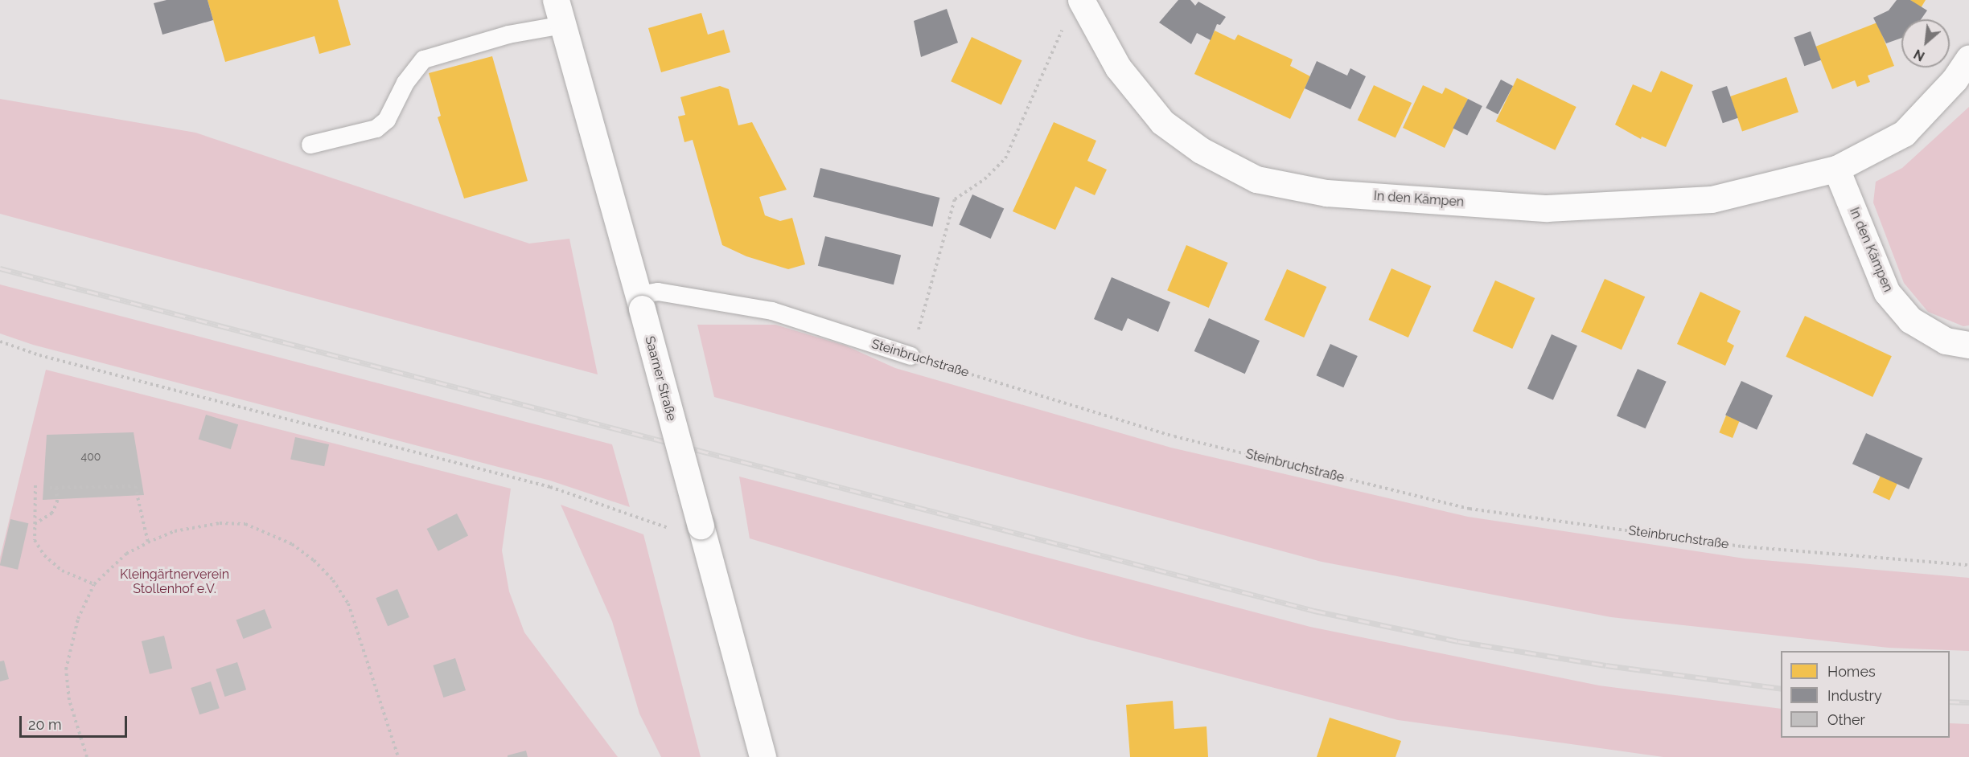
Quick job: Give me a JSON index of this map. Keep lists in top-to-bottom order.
{
  "streets": {
    "street": ["In den Kämpen", "Saarner Straße"],
    "lane": ["Steinbruchstraße"]
  },
  "crossings": [
    ["Steinbruchstraße", "Saarner Straße"]
  ],
  "parks": ["Kleingärtnerverein Stollenhof e.V."],
  "house_numbers": ["400"],
  "legend": ["Homes", "Industry", "Other"],
  "scale_bar": "20 m",
  "north": "bottom left"
}
